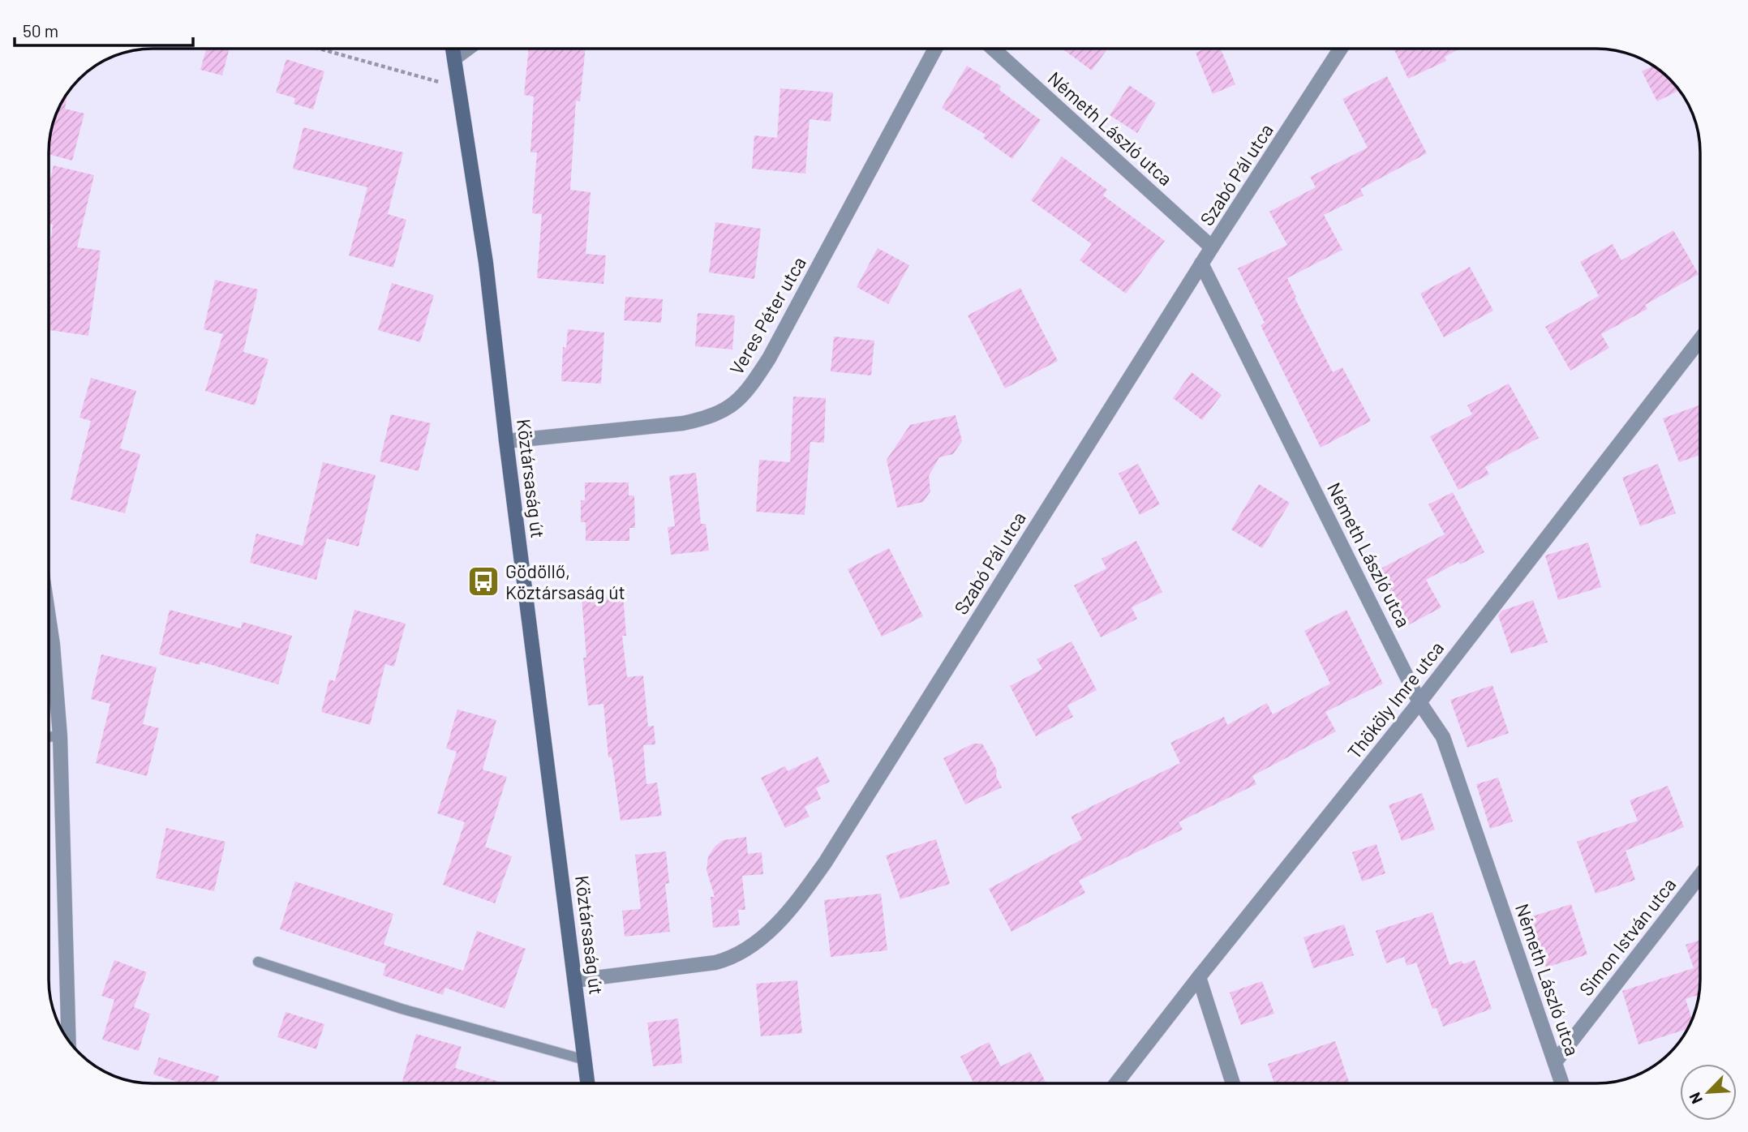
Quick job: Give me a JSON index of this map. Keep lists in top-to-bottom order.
{
  "streets": {
    "main road": ["Köztársaság út"],
    "street": [
      "Németh László utca",
      "Szabó Pál utca",
      "Veres Péter utca",
      "Thököly Imre utca",
      "Simon István utca"
    ]
  },
  "crossings": [
    ["Németh László utca", "Szabó Pál utca"],
    ["Németh László utca", "Thököly Imre utca"],
    ["Németh László utca", "Simon István utca"],
    ["Szabó Pál utca", "Köztársaság út"],
    ["Veres Péter utca", "Köztársaság út"]
  ],
  "places": {
    "bus stop": ["Gödöllő, Köztársaság út"]
  },
  "scale_bar": "50 m",
  "north": "bottom left"
}
